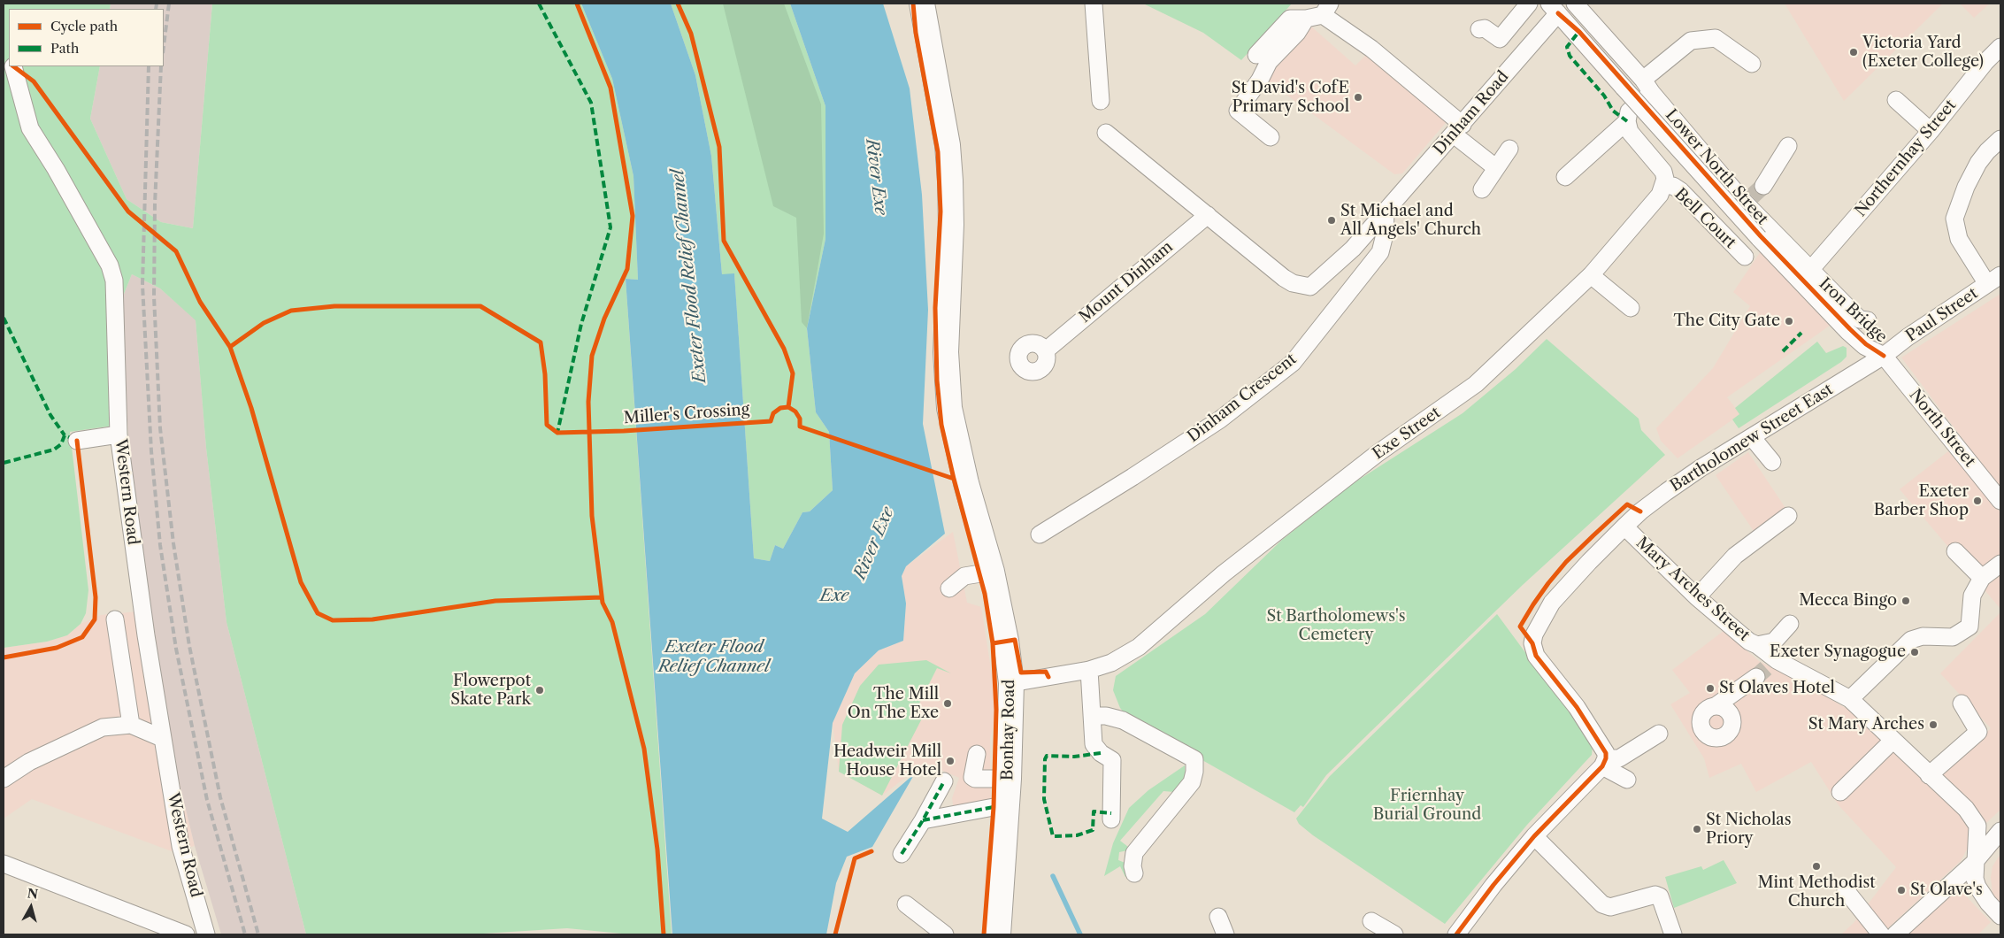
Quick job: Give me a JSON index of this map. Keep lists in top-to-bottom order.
{
  "streets": {
    "highway": ["Bonhay Road"],
    "street": [
      "Dinham Road",
      "Northernhay Street",
      "Lower North Street",
      "Bell Court",
      "Mount Dinham",
      "Iron Bridge",
      "Paul Street",
      "Dinham Crescent",
      "North Street",
      "Exe Street",
      "Bartholomew Street East",
      "Western Road",
      "Mary Arches Street"
    ],
    "cycle path": ["Miller's Crossing"]
  },
  "crossings": [
    ["Dinham Road", "Iron Bridge"],
    ["Dinham Road", "Dinham Crescent"],
    ["Northernhay Street", "Lower North Street"],
    ["Bell Court", "Exe Street"],
    ["Iron Bridge", "Paul Street"],
    ["Iron Bridge", "North Street"],
    ["Iron Bridge", "Bartholomew Street East"],
    ["Paul Street", "North Street"],
    ["Paul Street", "Bartholomew Street East"],
    ["North Street", "Bartholomew Street East"],
    ["Exe Street", "Bonhay Road"],
    ["Bartholomew Street East", "Mary Arches Street"]
  ],
  "water": ["River Exe", "Exeter Flood Relief Channel", "Exe"],
  "parks": ["St Bartholomews's Cemetery", "Friernhay Burial Ground"],
  "places": [
    "Victoria Yard (Exeter College)",
    "St David's CofE Primary School",
    "St Michael and All Angels' Church",
    "The City Gate",
    "Exeter Barber Shop",
    "Mecca Bingo",
    "Exeter Synagogue",
    "St Olaves Hotel",
    "Flowerpot Skate Park",
    "The Mill On The Exe",
    "St Mary Arches",
    "Headweir Mill House Hotel",
    "St Nicholas Priory",
    "Mint Methodist Church",
    "St Olave's"
  ],
  "legend": ["Cycle path", "Path"],
  "north": "top"
}
